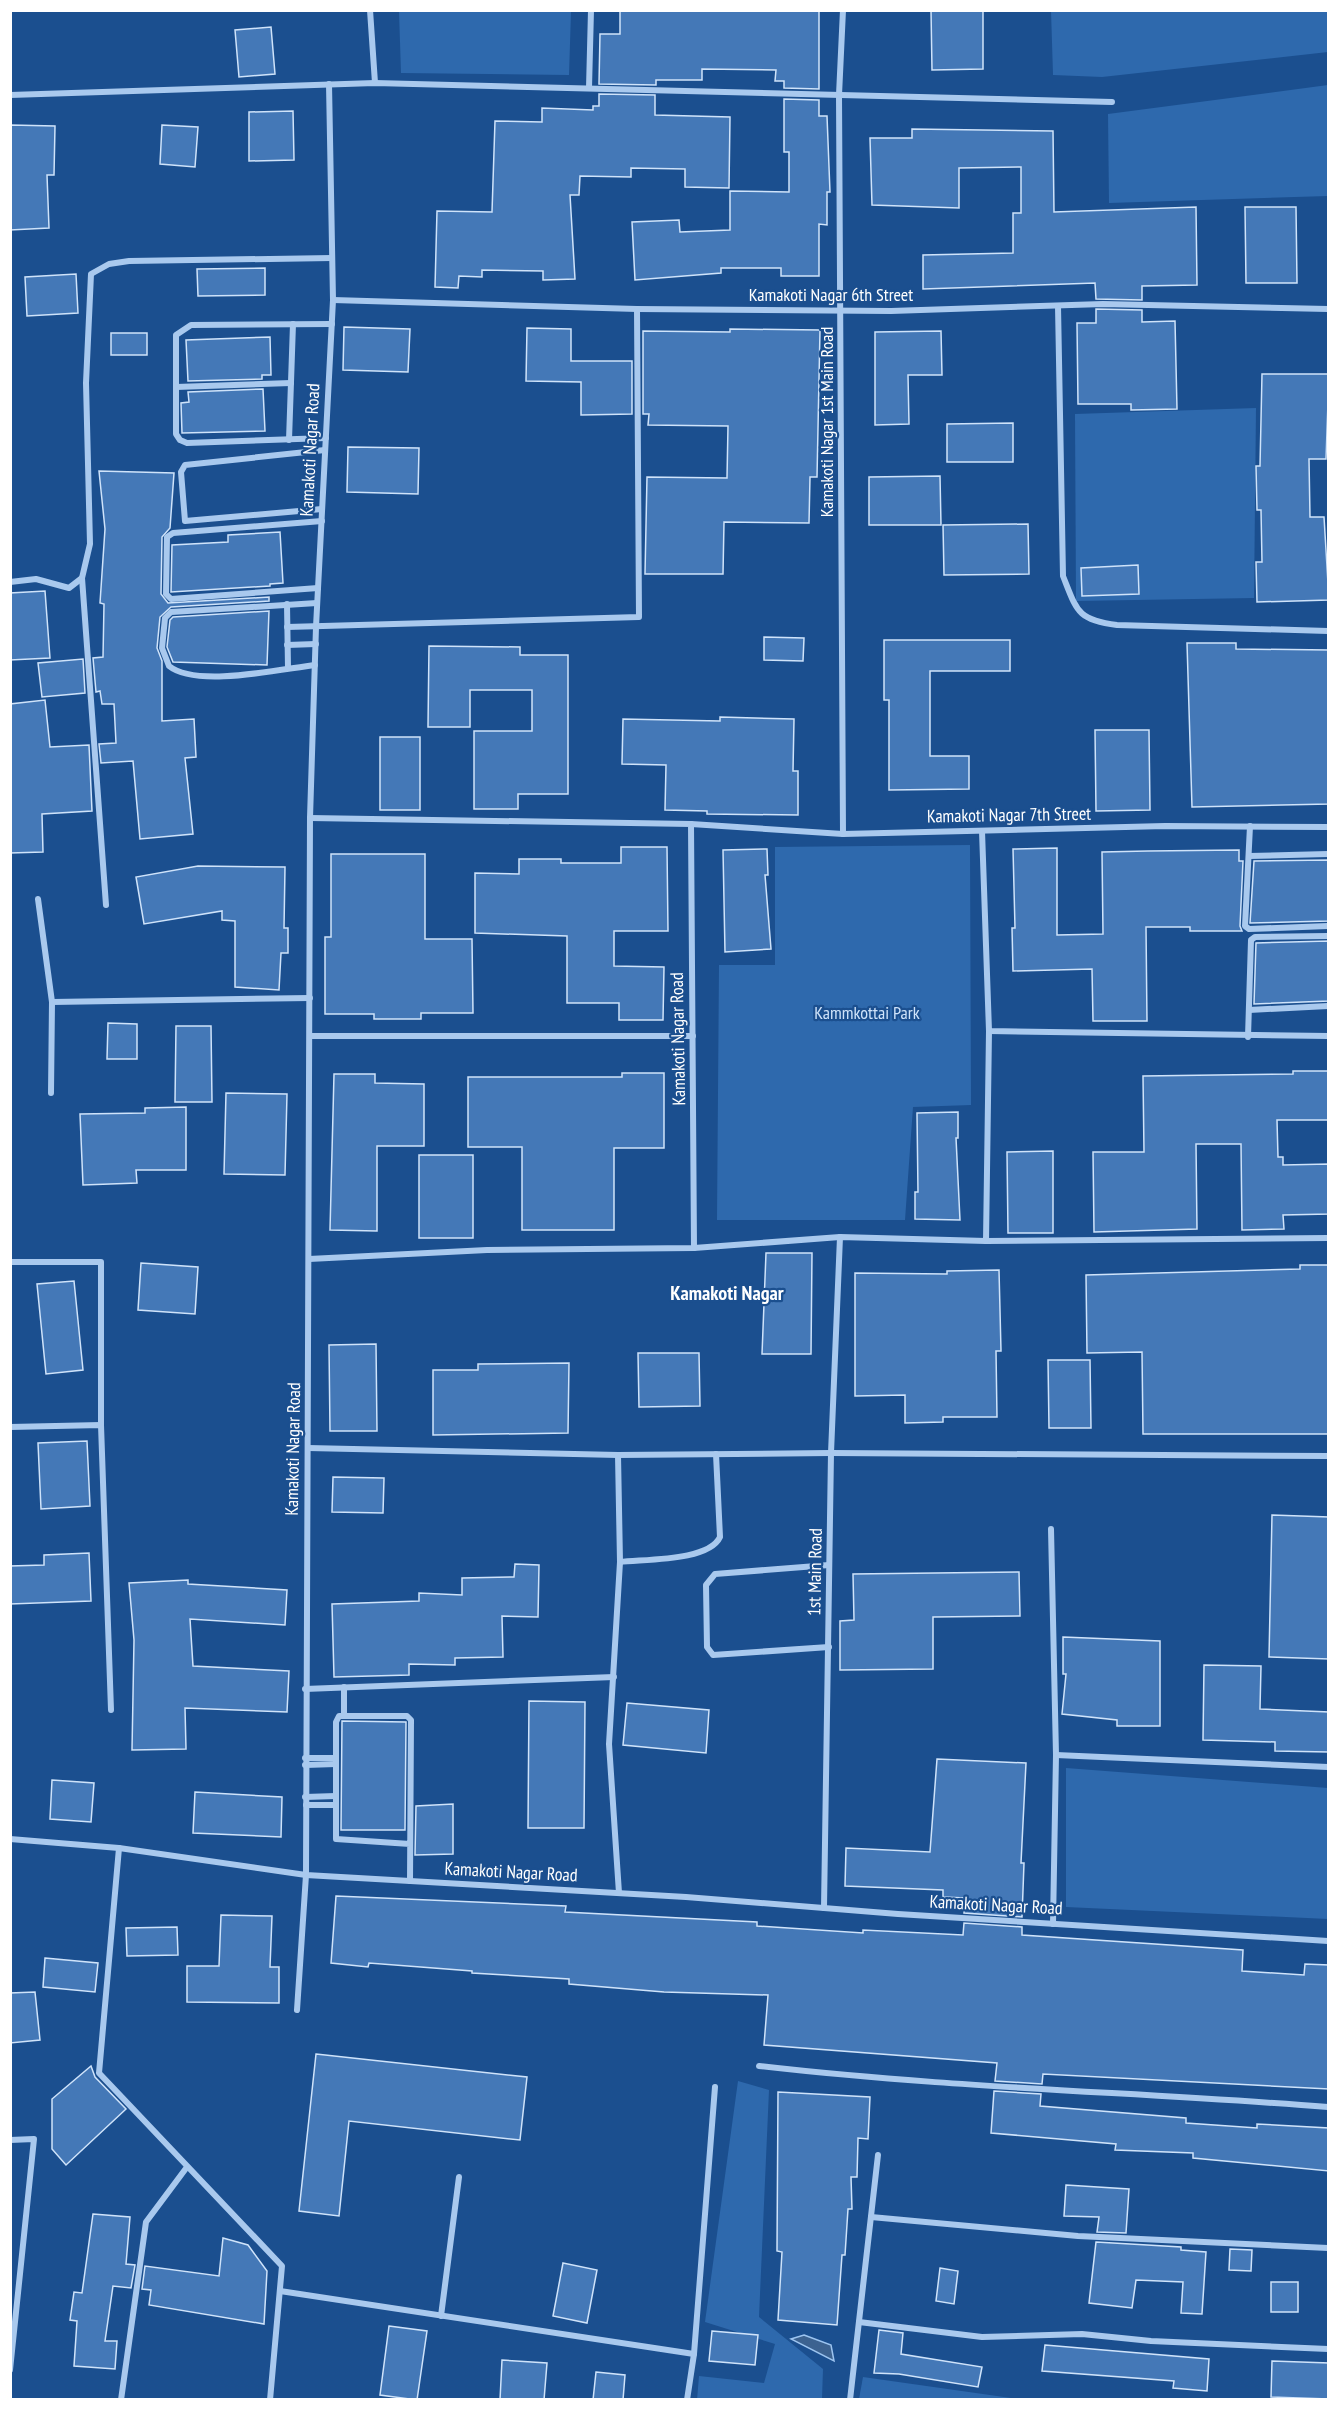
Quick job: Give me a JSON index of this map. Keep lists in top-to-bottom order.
{
  "streets": {
    "street": [
      "Kamakoti Nagar 6th Street",
      "Kamakoti Nagar 1st Main Road",
      "Kamakoti Nagar Road",
      "Kamakoti Nagar 7th Street",
      "1st Main Road"
    ]
  },
  "crossings": [
    ["Kamakoti Nagar 6th Street", "Kamakoti Nagar 1st Main Road"],
    ["Kamakoti Nagar 6th Street", "Kamakoti Nagar Road"],
    ["Kamakoti Nagar 1st Main Road", "Kamakoti Nagar 7th Street"],
    ["Kamakoti Nagar Road", "Kamakoti Nagar 7th Street"],
    ["Kamakoti Nagar Road", "1st Main Road"]
  ],
  "districts": ["Kamakoti Nagar"],
  "parks": ["Kammkottai Park"]
}
